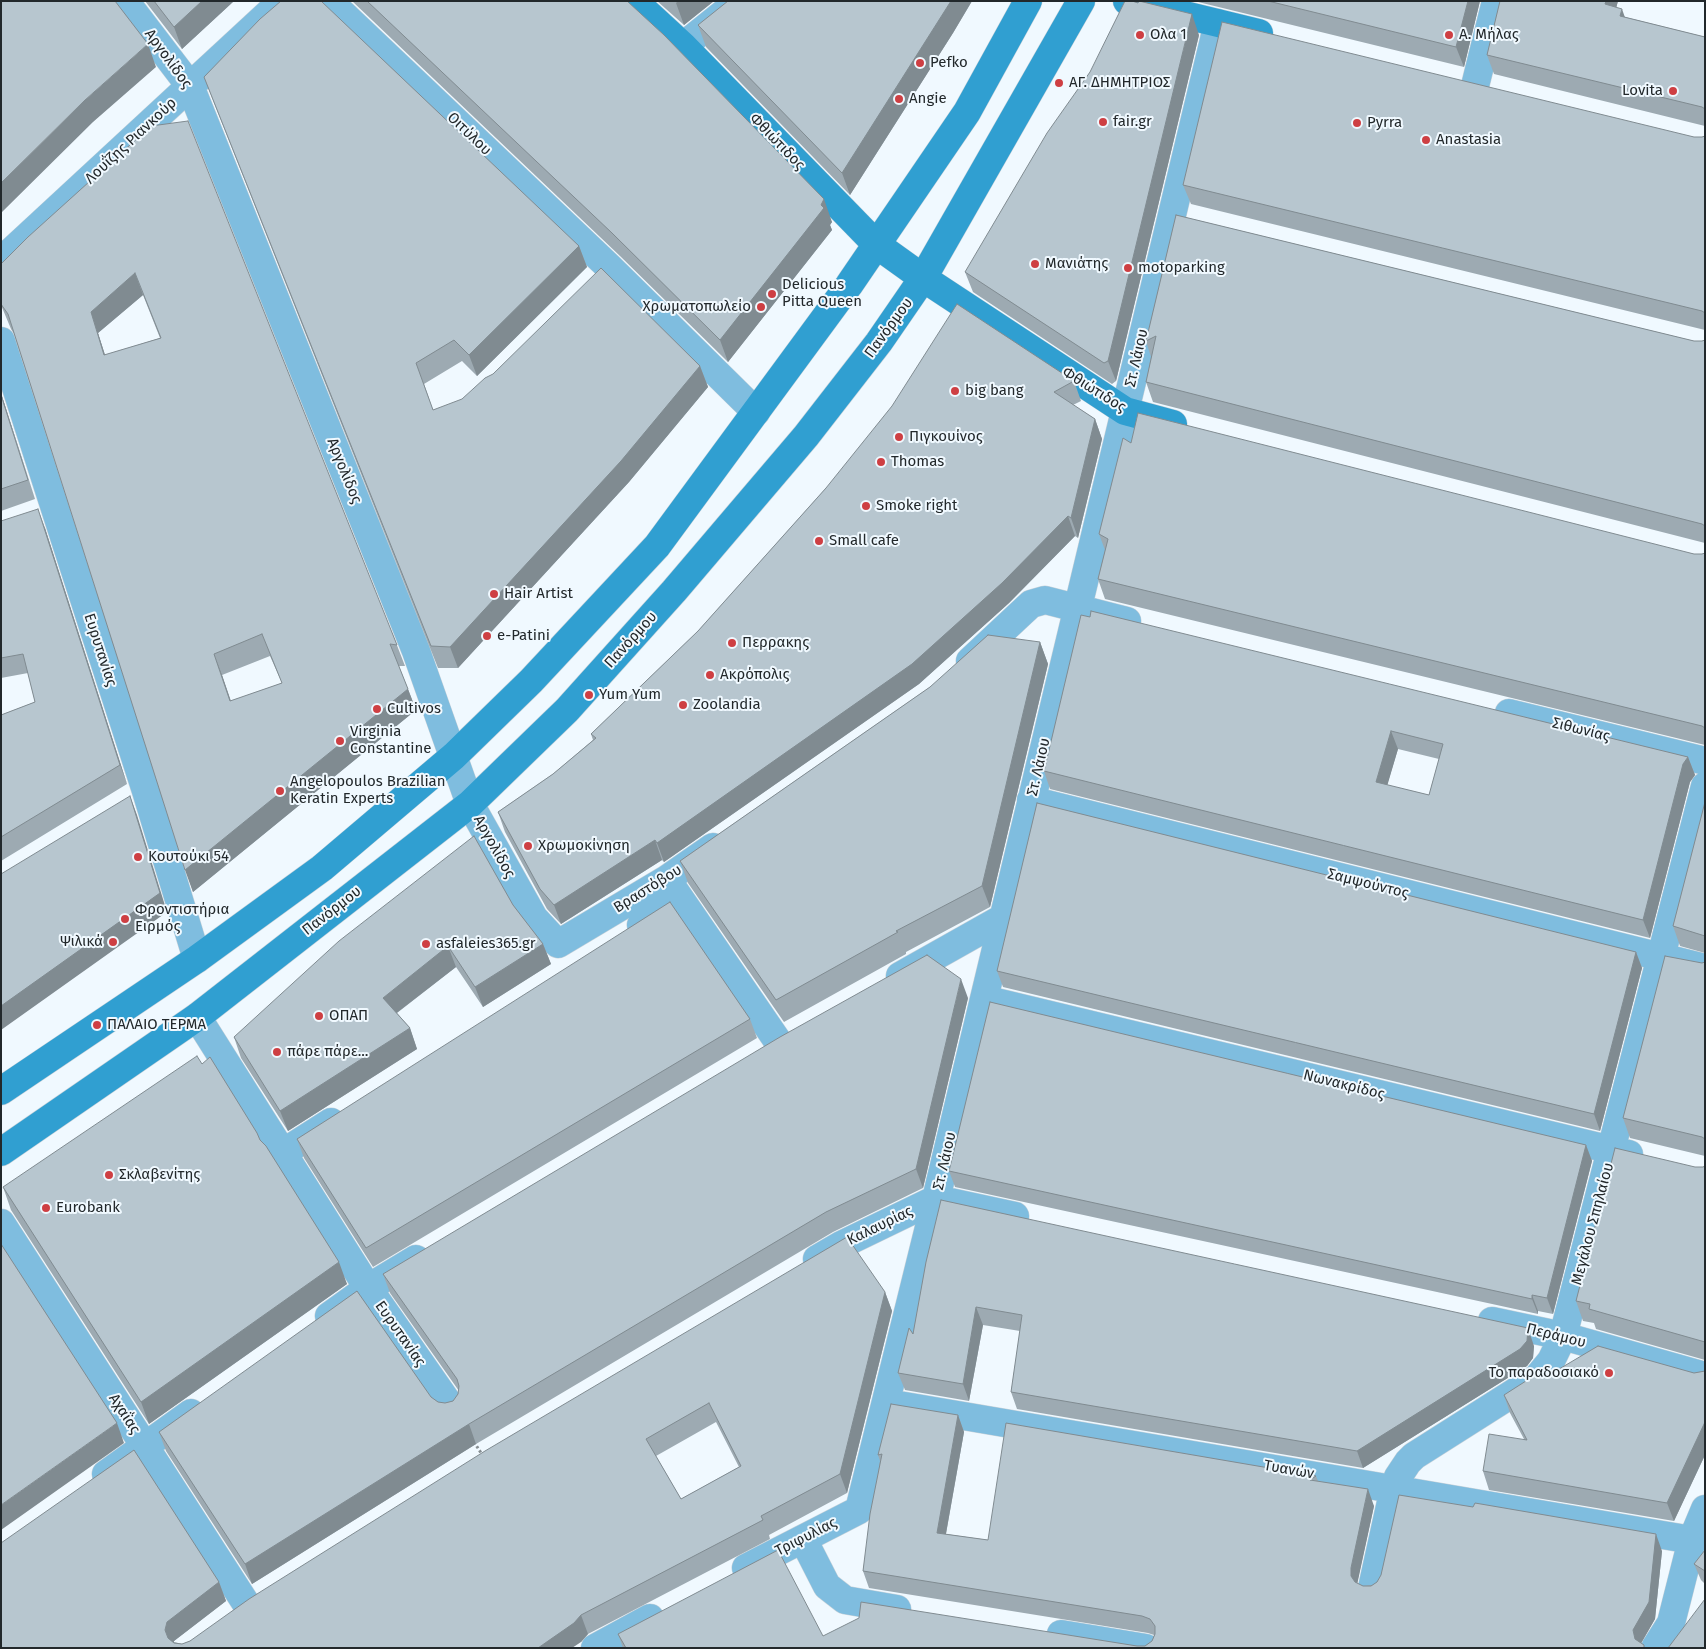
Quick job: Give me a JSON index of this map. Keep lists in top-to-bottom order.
{
  "streets": {
    "street": [
      "Αργολίδος",
      "Οιτύλου",
      "Λουΐζης Ριανκούρ",
      "Φθιώτιδος",
      "Πανόρμου",
      "Στ. Λάιου",
      "Ευρυτανίας",
      "Σιθωνίας",
      "Σαμψούντος",
      "Βραστόβου",
      "Νωνακρίδος",
      "Μεγάλου Σπηλαίου",
      "Καλαυρίας",
      "Περάμου",
      "Αχαΐας",
      "Τυανών",
      "Τριφυλίας"
    ]
  },
  "crossings": [
    ["Αργολίδος", "Λουΐζης Ριανκούρ"],
    ["Αργολίδος", "Πανόρμου"],
    ["Αργολίδος", "Βραστόβου"],
    ["Φθιώτιδος", "Πανόρμου"],
    ["Φθιώτιδος", "Στ. Λάιου"],
    ["Πανόρμου", "Ευρυτανίας"],
    ["Στ. Λάιου", "Σαμψούντος"],
    ["Στ. Λάιου", "Νωνακρίδος"],
    ["Στ. Λάιου", "Καλαυρίας"],
    ["Στ. Λάιου", "Τυανών"],
    ["Στ. Λάιου", "Τριφυλίας"],
    ["Σαμψούντος", "Μεγάλου Σπηλαίου"],
    ["Νωνακρίδος", "Μεγάλου Σπηλαίου"],
    ["Μεγάλου Σπηλαίου", "Περάμου"],
    ["Μεγάλου Σπηλαίου", "Τυανών"]
  ],
  "places": [
    "Ολα 1",
    "Α. Μήλας",
    "Pefko",
    "ΑΓ. ΔΗΜΗΤΡΙΟΣ",
    "Lovita",
    "Angie",
    "fair.gr",
    "Pyrra",
    "Anastasia",
    "Μανιάτης",
    "motoparking",
    "Delicious Pitta Queen",
    "Χρωματοπωλείο",
    "big bang",
    "Πιγκουίνος",
    "Thomas",
    "Smoke right",
    "Small cafe",
    "Hair Artist",
    "e-Patini",
    "Περρακης",
    "Ακρόπολις",
    "Yum Yum",
    "Zoolandia",
    "Cultivos",
    "Virginia Constantine",
    "Angelopoulos Brazilian Keratin Experts",
    "Χρωμοκίνηση",
    "Κουτούκι 54",
    "Φροντιστήρια Ειρμός",
    "Ψιλικά",
    "asfaleies365.gr",
    "ΟΠΑΠ",
    "ΠΑΛΑΙΟ ΤΕΡΜΑ",
    "πάρε πάρε...",
    "Σκλαβενίτης",
    "Eurobank",
    "Το παραδοσιακό"
  ]
}
